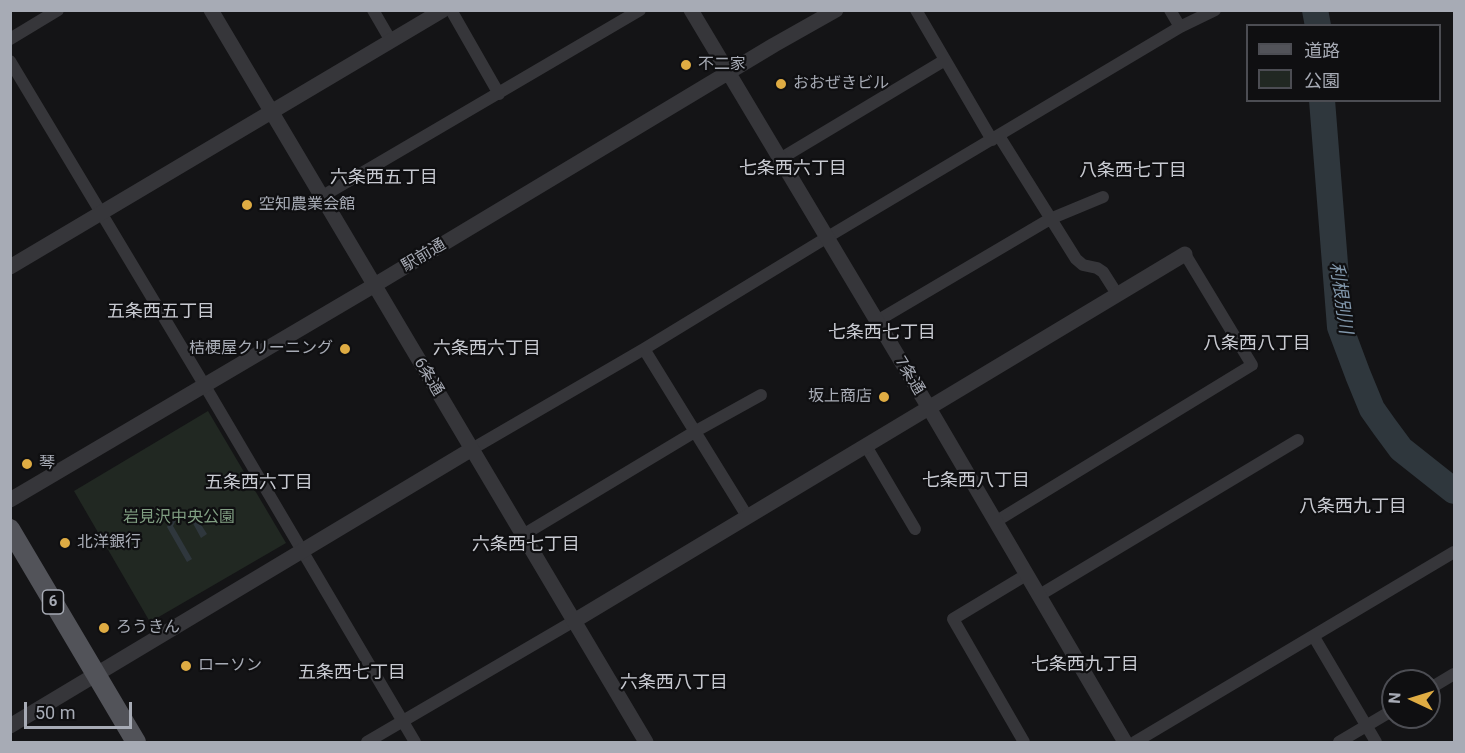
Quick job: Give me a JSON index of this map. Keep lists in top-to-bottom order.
{
  "streets": {
    "main road": ["6"],
    "street": ["駅前通", "7条通", "6条通"]
  },
  "crossings": [
    ["駅前通", "7条通"],
    ["駅前通", "6条通"]
  ],
  "districts": [
    "七条西六丁目",
    "八条西七丁目",
    "六条西五丁目",
    "五条西五丁目",
    "七条西七丁目",
    "八条西八丁目",
    "六条西六丁目",
    "七条西八丁目",
    "五条西六丁目",
    "八条西九丁目",
    "六条西七丁目",
    "七条西九丁目",
    "五条西七丁目",
    "六条西八丁目"
  ],
  "water": ["利根別川"],
  "parks": ["岩見沢中央公園"],
  "places": [
    "不二家",
    "おおぜきビル",
    "空知農業会館",
    "桔梗屋クリーニング",
    "坂上商店",
    "琴",
    "北洋銀行",
    "ろうきん",
    "ローソン"
  ],
  "legend": ["道路", "公園"],
  "scale_bar": "50 m",
  "north": "left"
}
